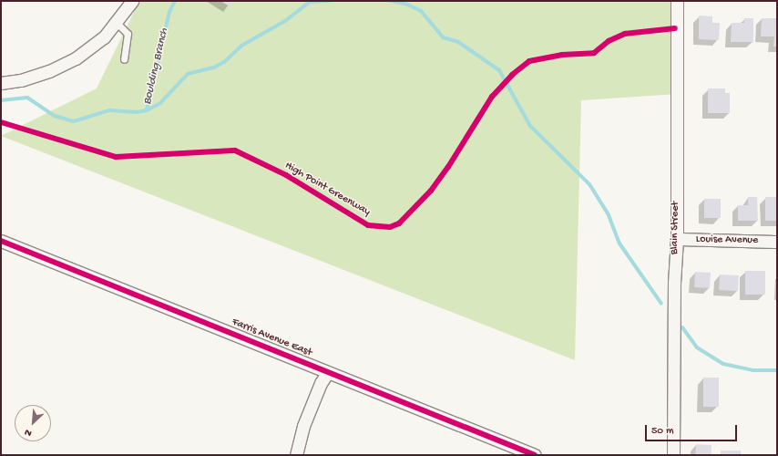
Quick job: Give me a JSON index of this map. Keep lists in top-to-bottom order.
{
  "streets": {
    "street": ["Blain Street", "Louise Avenue", "Farris Avenue East"],
    "cycle path": ["High Point Greenway"]
  },
  "crossings": [
    ["Blain Street", "Louise Avenue"]
  ],
  "water": ["Boulding Branch"],
  "scale_bar": "50 m",
  "north": "bottom left"
}
